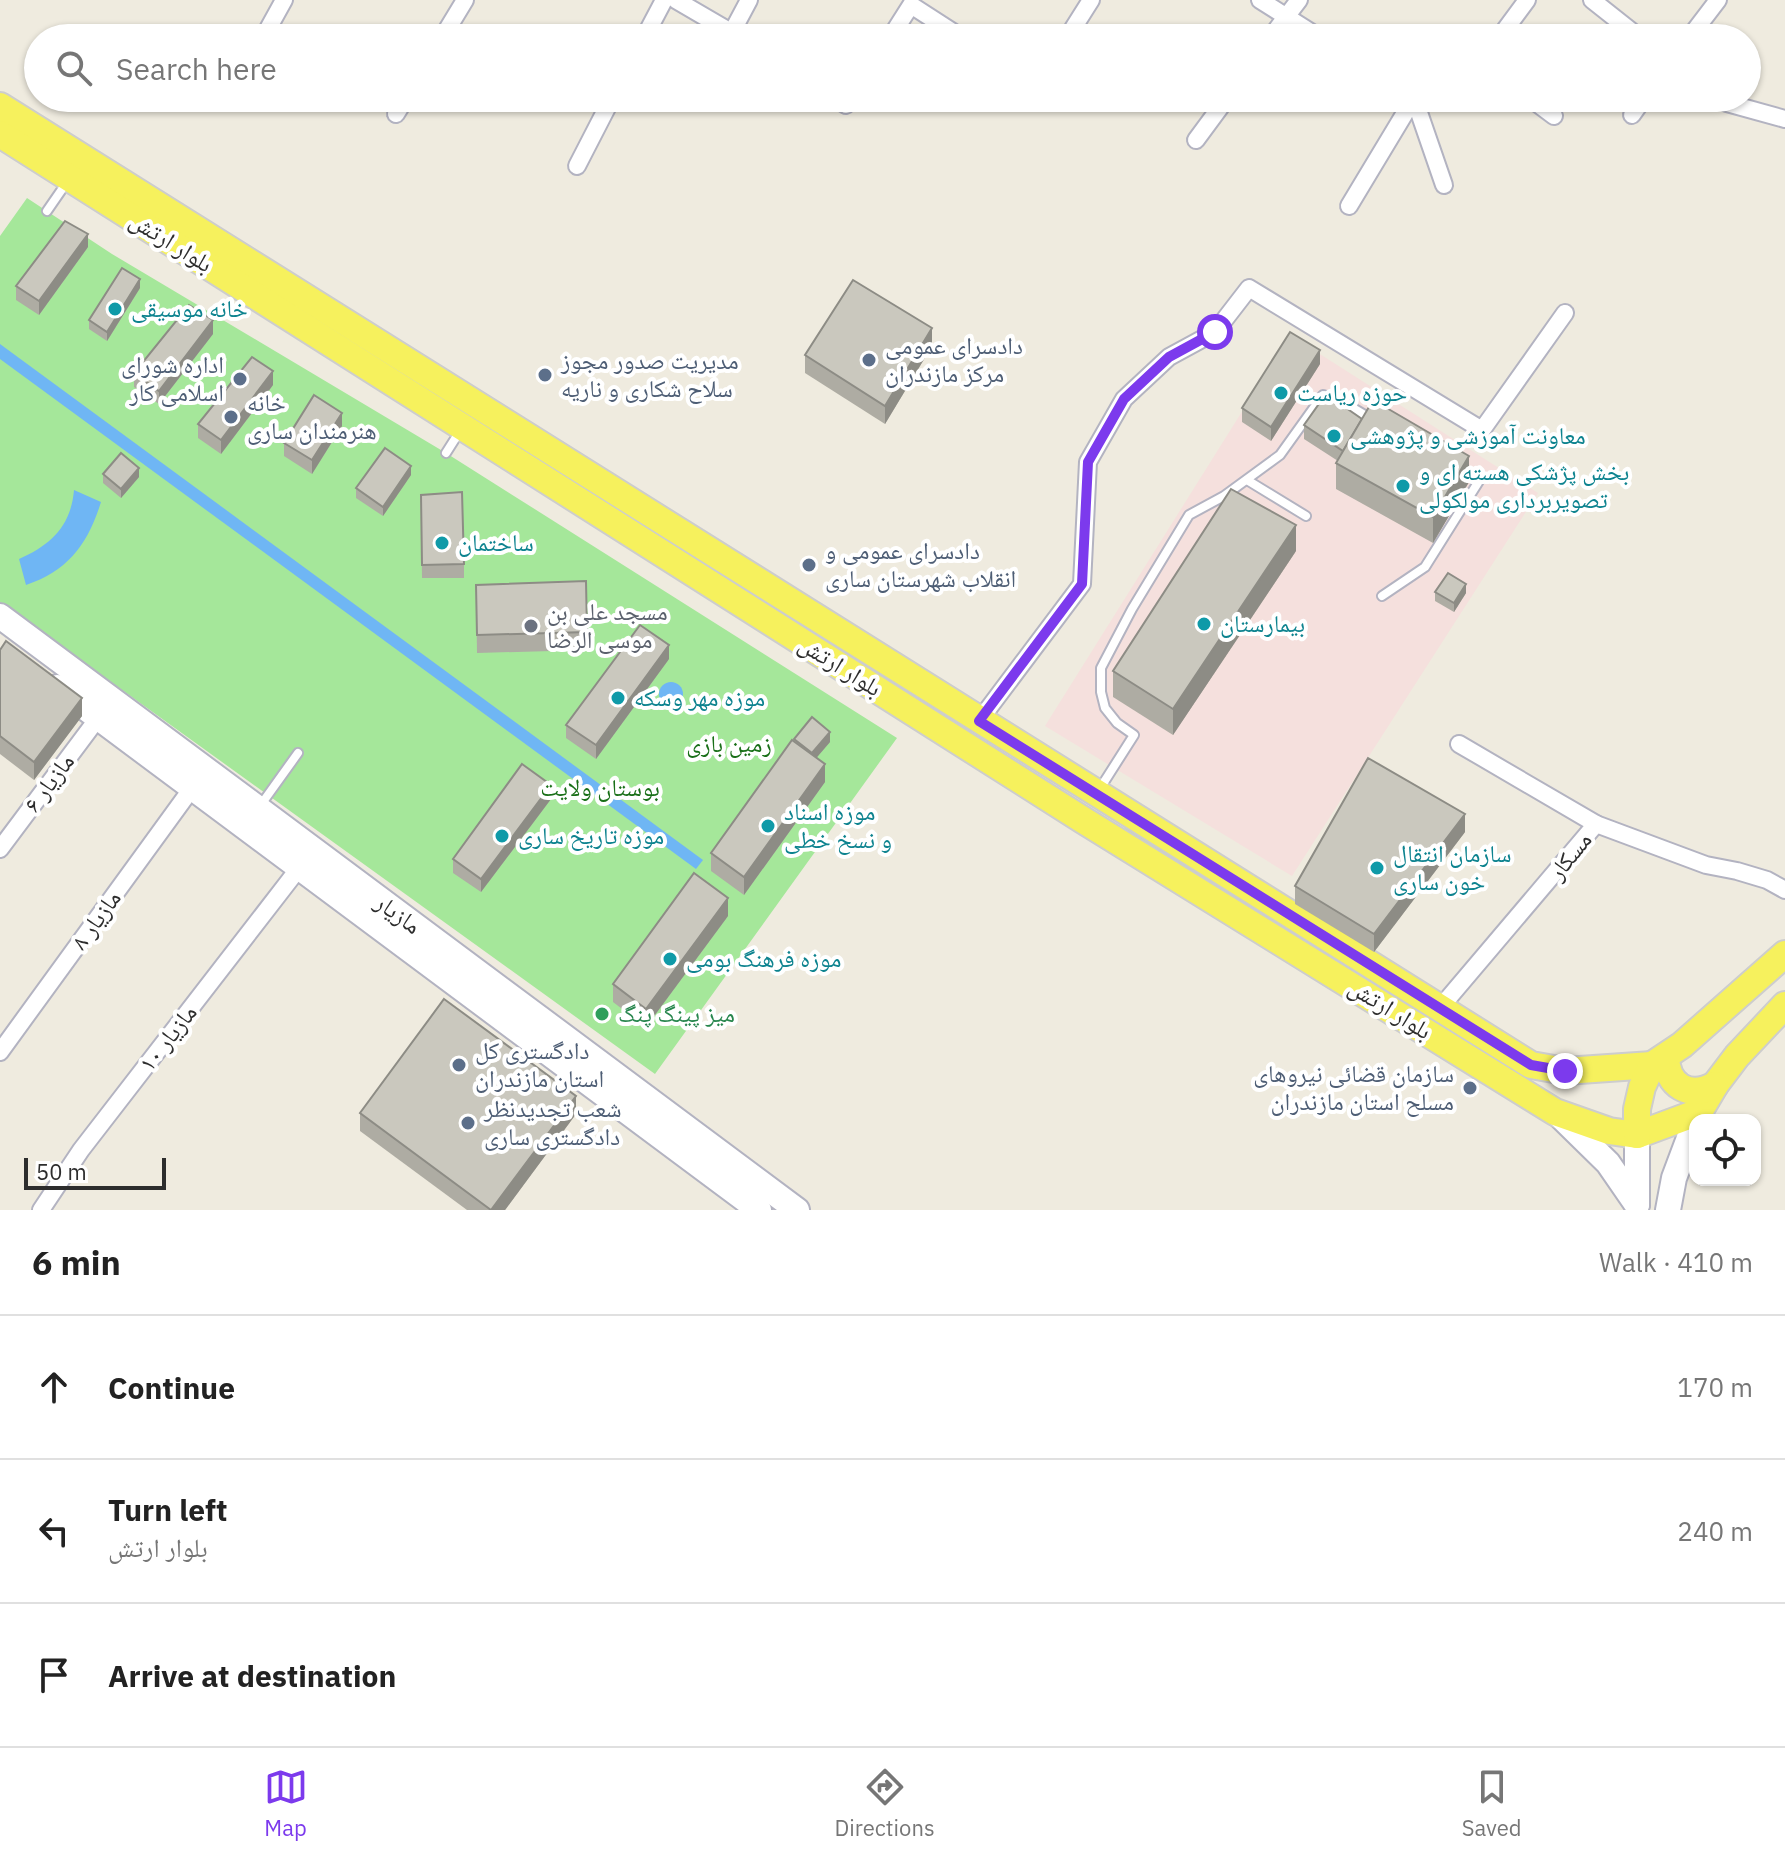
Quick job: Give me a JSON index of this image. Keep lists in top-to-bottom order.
{
  "streets": {
    "main road": ["بلوار ارتش", "مازیار"],
    "street": [
      "مازیار ۶",
      "مسکار",
      "مازیار ٨",
      "مازیار ١٠"
    ]
  },
  "crossings": [
    ["بلوار ارتش", "مسکار"],
    ["مازیار ۶", "مازیار"],
    ["مازیار", "مازیار ٨"],
    ["مازیار", "مازیار ١٠"]
  ],
  "parks": ["زمین بازی", "بوستان ولایت"],
  "places": [
    "خانه موسیقی",
    "دادسرای عمومی مرکز مازندران",
    "مدیریت صدور مجوز سلاح شکاری و ناریه",
    "اداره شورای اسلامی کار",
    "حوزه ریاست",
    "خانه هنرمندان ساری",
    "معاونت آموزشی و پژوهشی",
    "بخش پژشکی هسته ای و تصویربرداری مولکولی",
    "ساختمان",
    "دادسرای عمومی و انقلاب شهرستان ساری",
    "بیمارستان",
    "مسجد علی بن موسی الرضا",
    "موزه مهر وسکه",
    "موزه اسناد و نسخ خطی",
    "موزه تاریخ ساری",
    "سازمان انتقال خون ساری",
    "موزه فرهنگ بومی",
    "میز پینگ پنگ",
    "دادگستری کل استان مازندران",
    "سازمان قضائی نیروهای مسلح استان مازندران",
    "شعب تجدیدنظر دادگستری ساری"
  ],
  "scale_bar": "50 m",
  "page": {
    "search": "Search here",
    "scale": "50 m",
    "heading": ["6 min", "Walk · 410 m"],
    "list": [
      ["Continue", "170 m"],
      ["Turn left", "بلوار ارتش", "240 m"],
      "Arrive at destination"
    ],
    "nav": ["Map", "Directions", "Saved"]
  }
}
